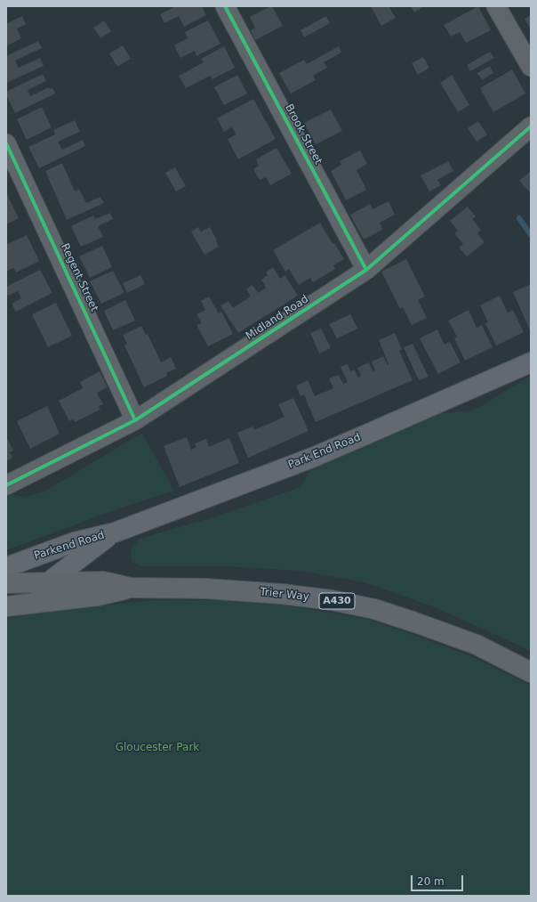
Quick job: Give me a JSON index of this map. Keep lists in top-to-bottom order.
{
  "streets": {
    "main road": [
      "Park End Road",
      "Parkend Road",
      "Trier Way",
      "A430"
    ],
    "street": ["Brook Street", "Regent Street", "Midland Road"]
  },
  "crossings": [
    ["Brook Street", "Midland Road"],
    ["Regent Street", "Midland Road"],
    ["Park End Road", "Parkend Road"],
    ["Parkend Road", "Trier Way"]
  ],
  "parks": ["Gloucester Park"],
  "scale_bar": "20 m"
}
